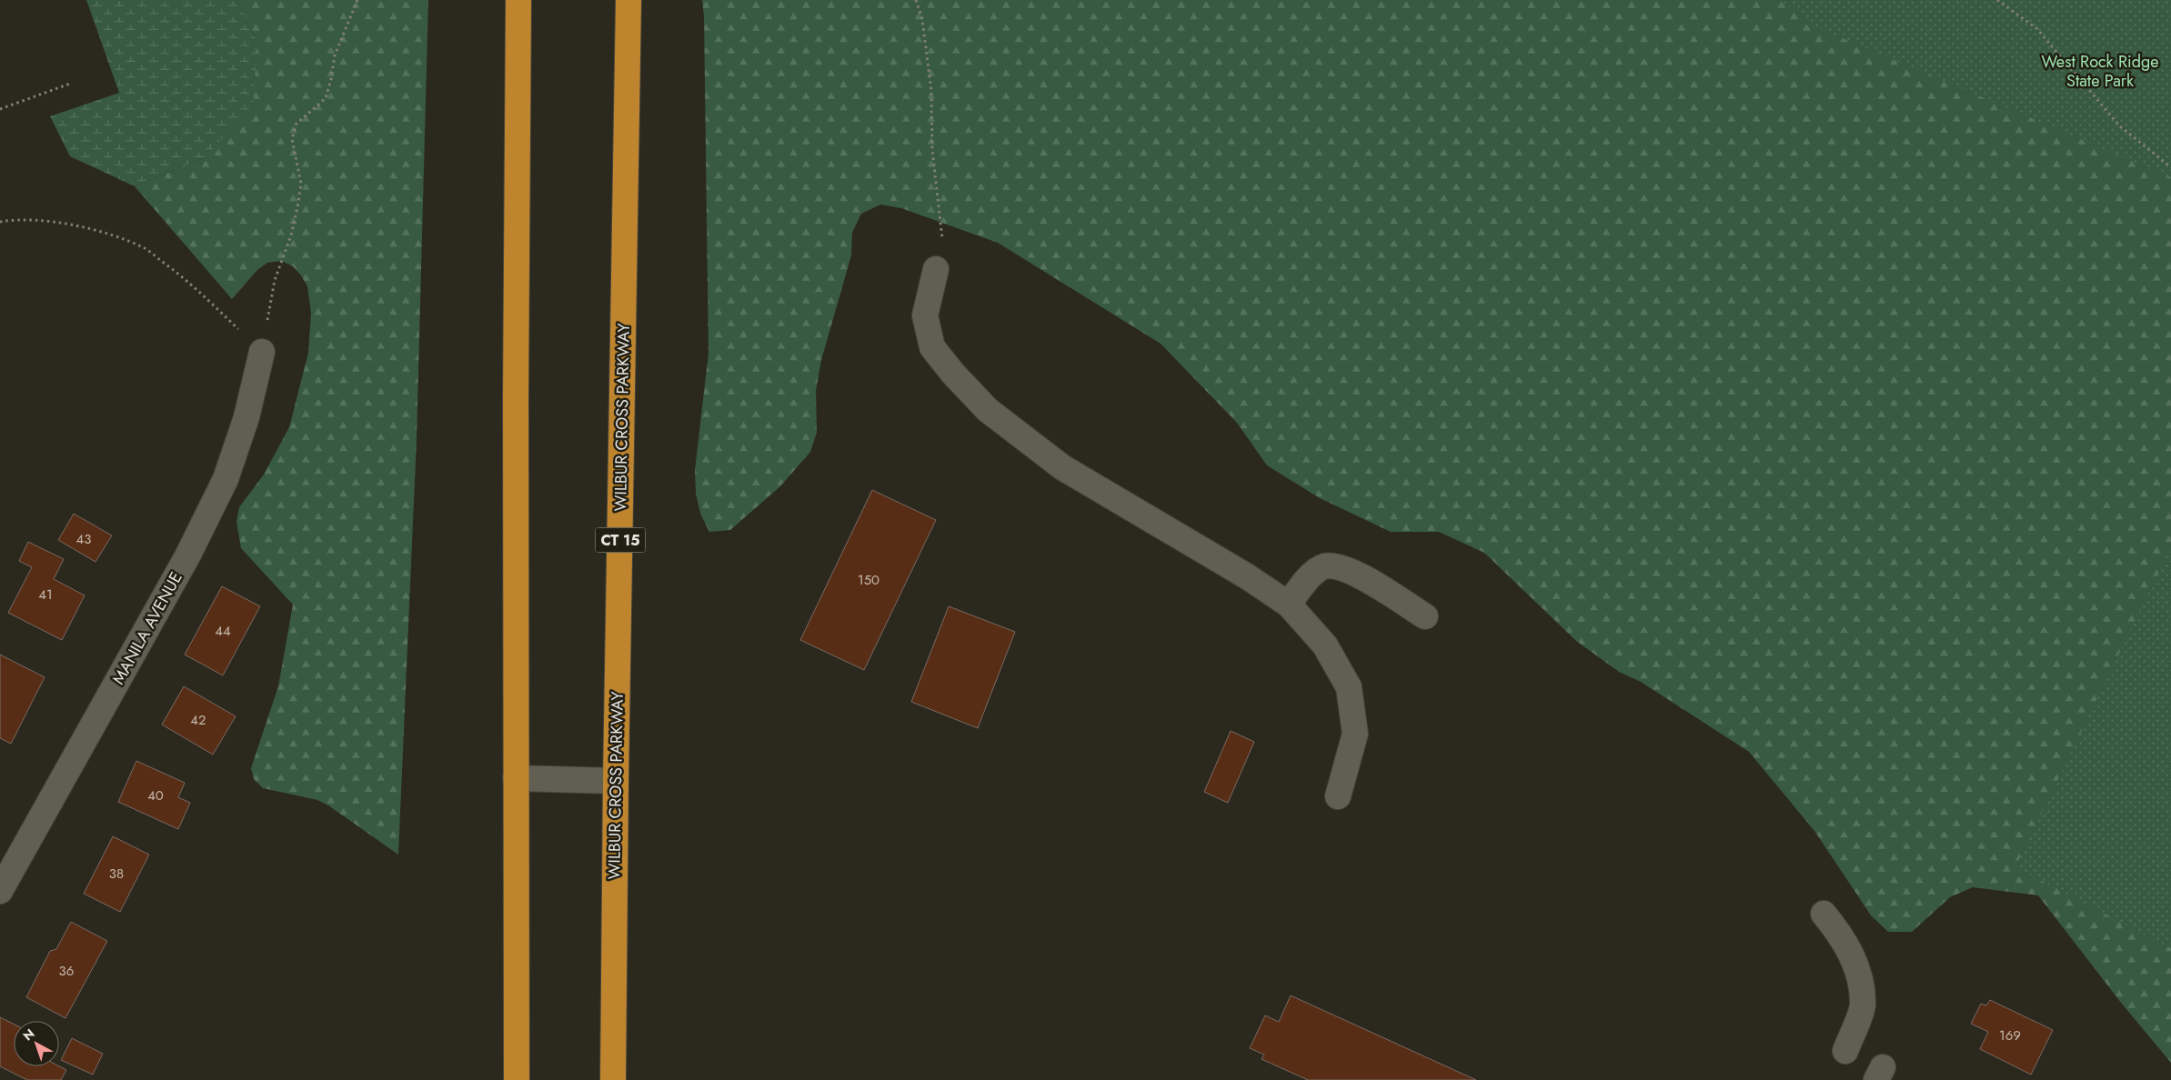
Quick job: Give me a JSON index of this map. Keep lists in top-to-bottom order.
{
  "streets": {
    "highway": ["WILBUR CROSS PARKWAY", "CT 15"],
    "street": ["MANILA AVENUE"]
  },
  "parks": ["West Rock Ridge State Park"],
  "house_numbers": [
    "43",
    "150",
    "41",
    "44",
    "42",
    "40",
    "38",
    "36",
    "169"
  ],
  "north": "top left"
}
